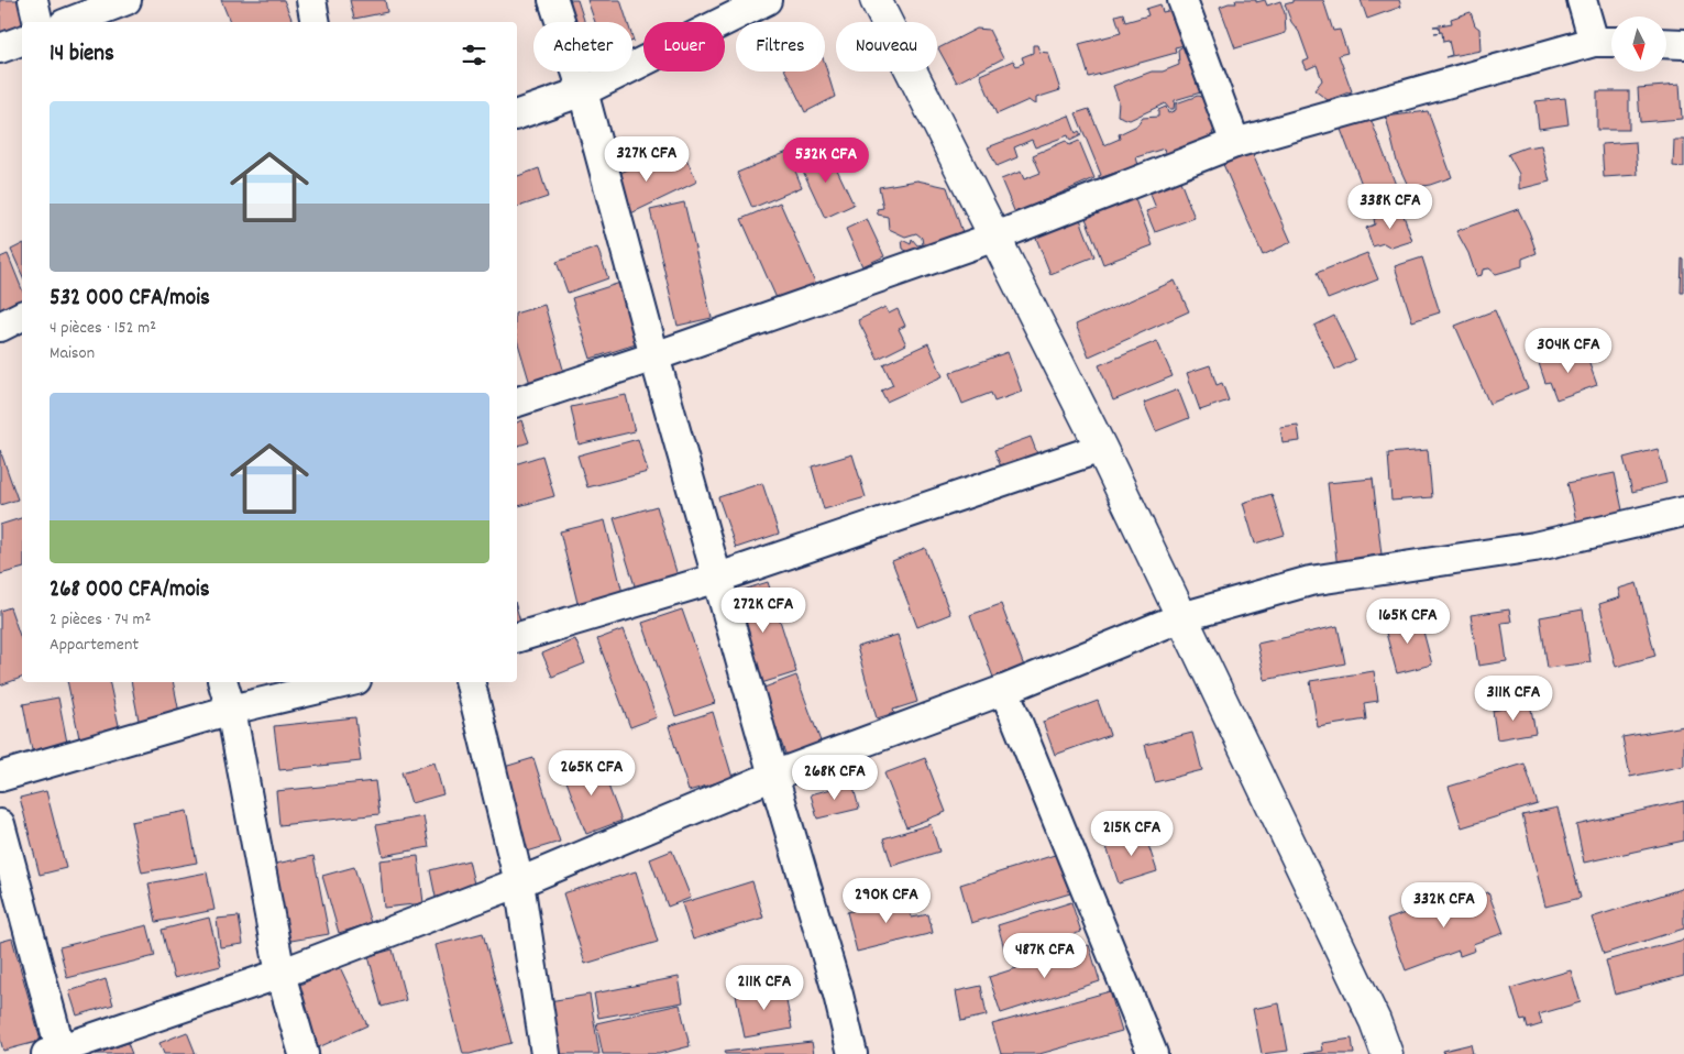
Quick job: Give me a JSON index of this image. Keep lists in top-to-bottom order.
{
  "north": "bottom",
  "page": {
    "chip": [
      "Acheter",
      "Louer",
      "Filtres",
      "Nouveau"
    ],
    "heading": "14 biens",
    "list": [
      {
        "name": "532 000 CFA/mois",
        "note": "4 pièces · 152 m² · Maison"
      },
      {
        "name": "268 000 CFA/mois",
        "note": "2 pièces · 74 m² · Appartement"
      }
    ],
    "price": [
      "327K CFA",
      "532K CFA",
      "338K CFA",
      "304K CFA",
      "272K CFA",
      "165K CFA",
      "311K CFA",
      "265K CFA",
      "268K CFA",
      "215K CFA",
      "290K CFA",
      "332K CFA",
      "487K CFA",
      "211K CFA"
    ]
  }
}
